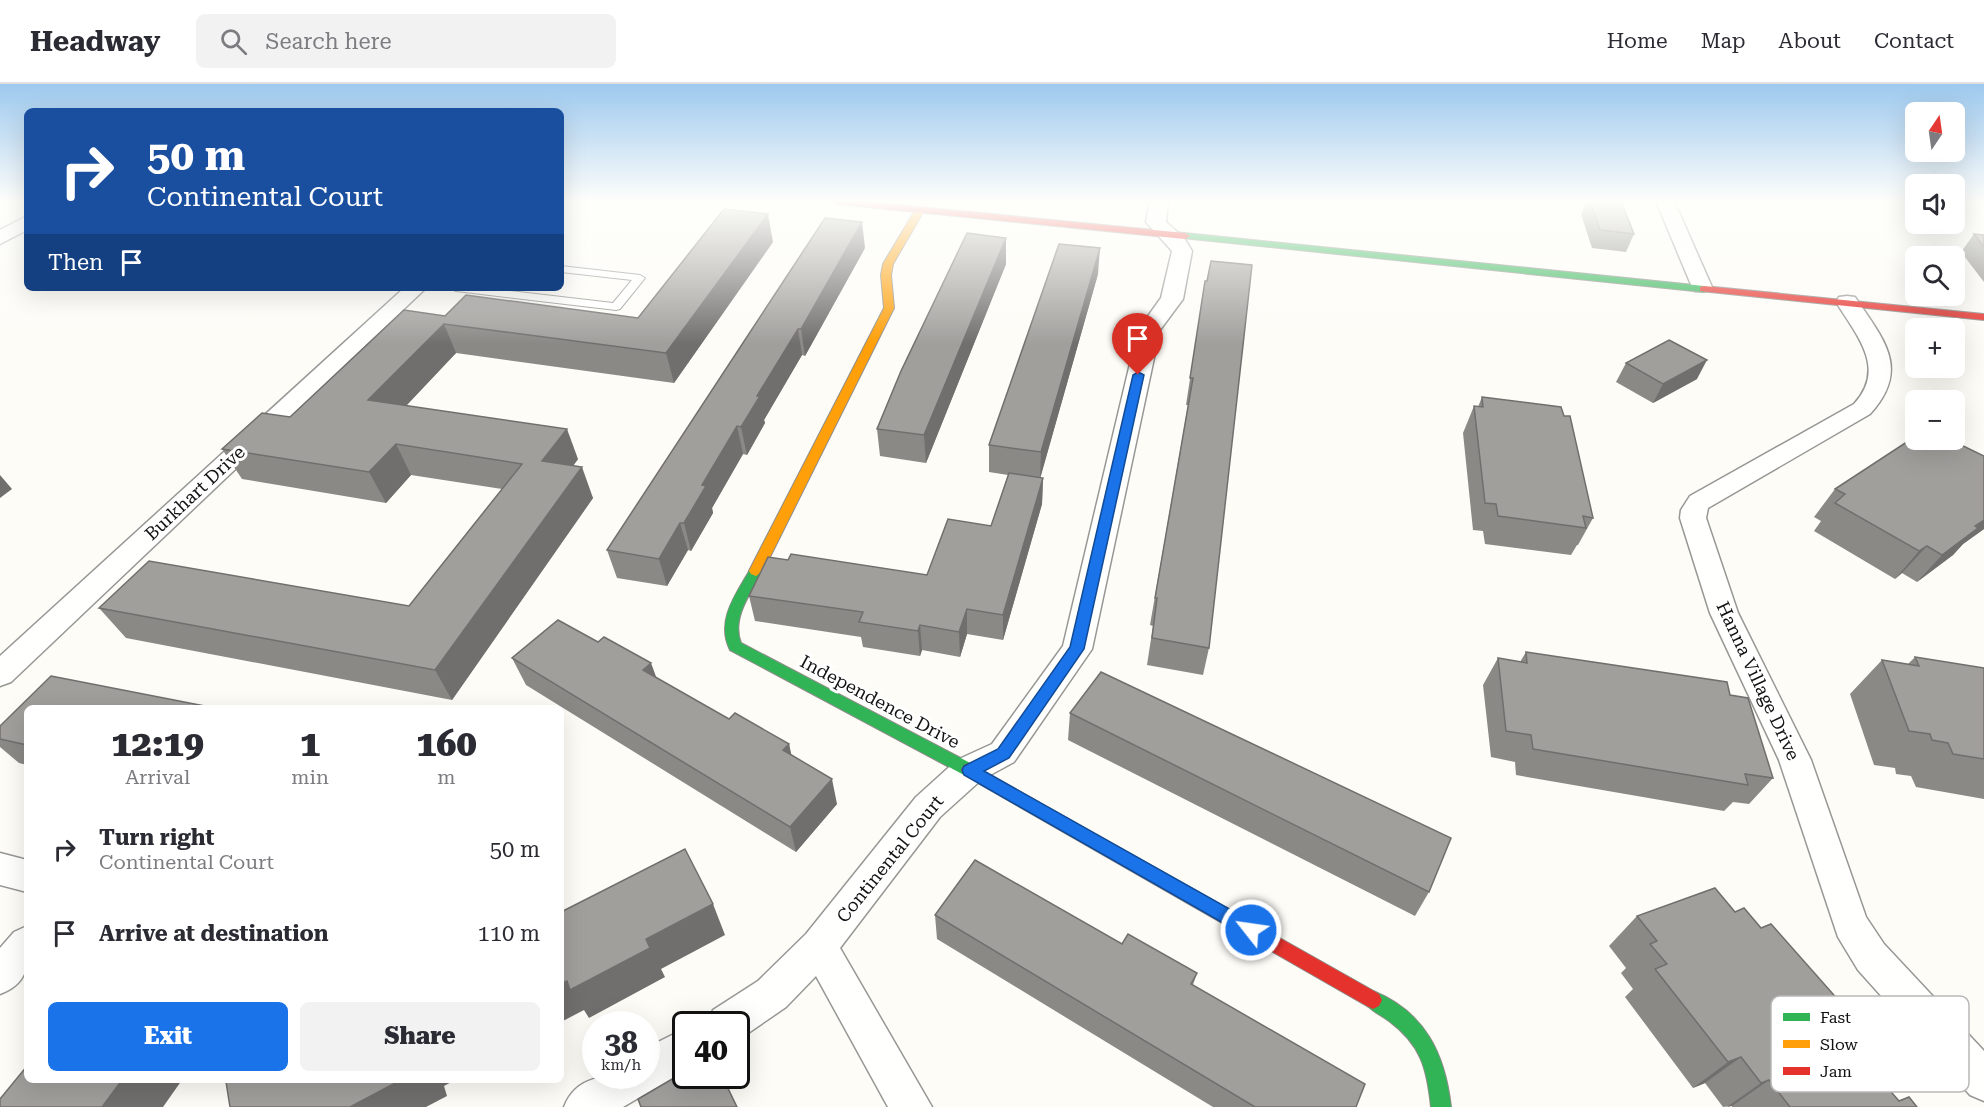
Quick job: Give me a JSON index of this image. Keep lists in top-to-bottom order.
{
  "streets": {
    "street": [
      "Burkhart Drive",
      "Hanna Village Drive",
      "Independence Drive",
      "Continental Court"
    ]
  },
  "crossings": [
    ["Independence Drive", "Continental Court"]
  ],
  "legend": ["Fast", "Slow", "Jam"],
  "north": "top",
  "page": {
    "header": "Headway",
    "search": "Search here",
    "nav": [
      "Home",
      "Map",
      "About",
      "Contact"
    ],
    "map_buttons": ["+", "−"],
    "turn": ["50 m", "Continental Court"],
    "then": "Then",
    "eta": [
      "12:19",
      "Arrival",
      "1",
      "min",
      "160",
      "m"
    ],
    "list": [
      {
        "name": "Turn right",
        "note": "Continental Court",
        "value": "50 m"
      },
      {
        "name": "Arrive at destination",
        "value": "110 m"
      }
    ],
    "buttons": ["Exit", "Share"],
    "speed": "38 km/h",
    "limit": "40"
  }
}
